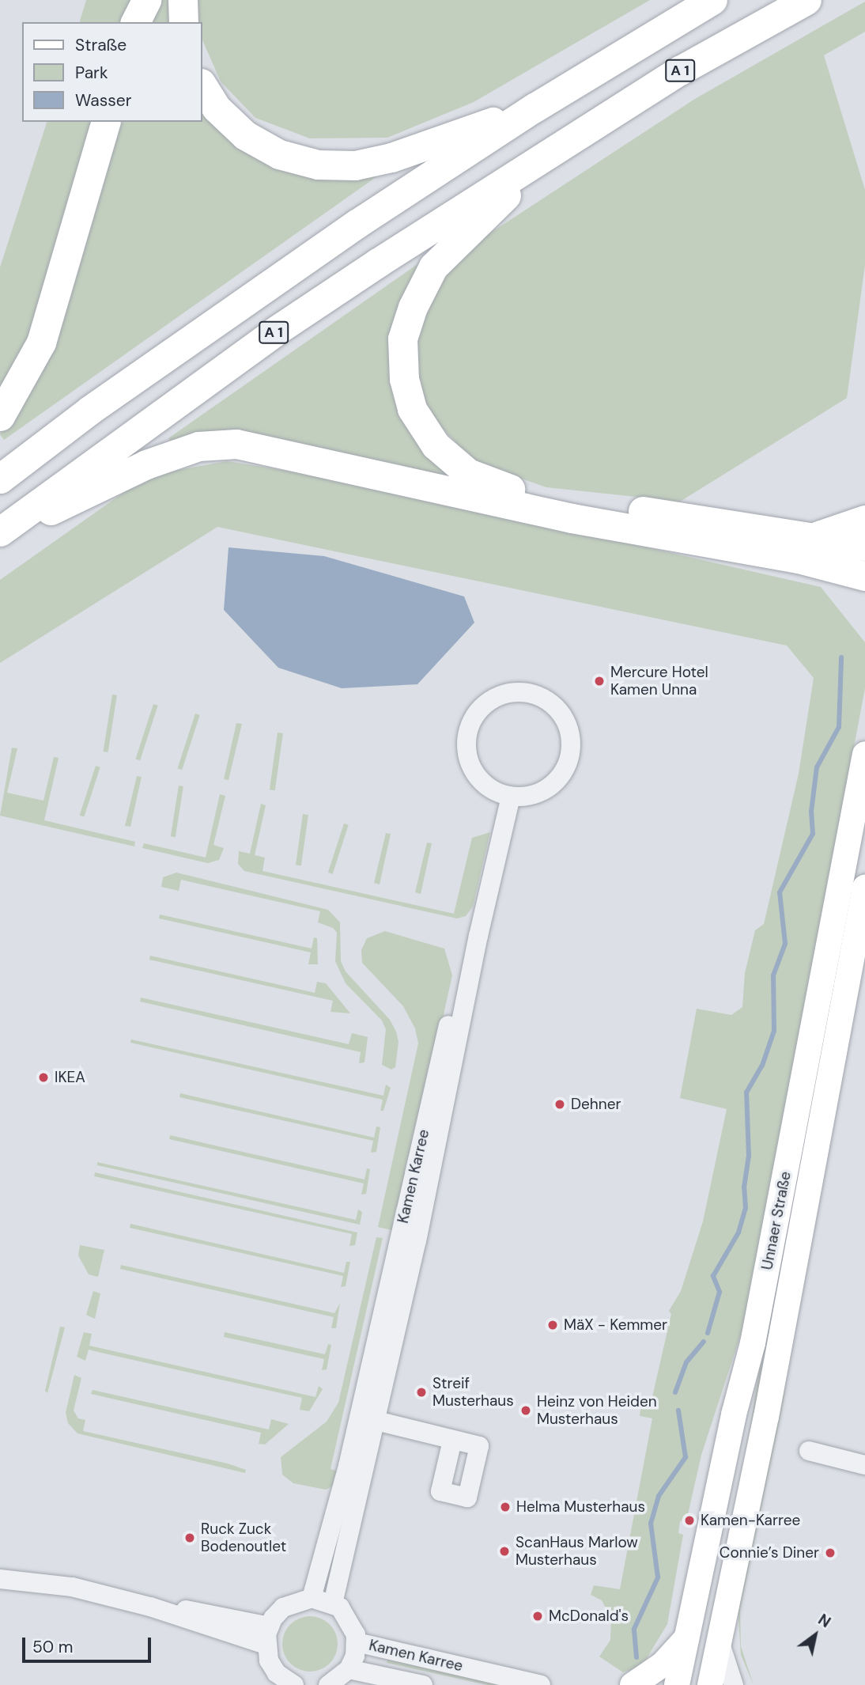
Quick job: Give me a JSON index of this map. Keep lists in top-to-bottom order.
{
  "streets": {
    "highway": ["A 1"],
    "main road": ["Unnaer Straße"],
    "street": ["Kamen Karree"]
  },
  "places": [
    "Mercure Hotel Kamen Unna",
    "IKEA",
    "Dehner",
    "MäX - Kemmer",
    "Streif Musterhaus",
    "Heinz von Heiden Musterhaus",
    "Helma Musterhaus",
    "Kamen-Karree",
    "Ruck Zuck Bodenoutlet",
    "ScanHaus Marlow Musterhaus",
    "Connie’s Diner",
    "McDonald's"
  ],
  "legend": ["Straße", "Park", "Wasser"],
  "scale_bar": "50 m",
  "north": "top right"
}
